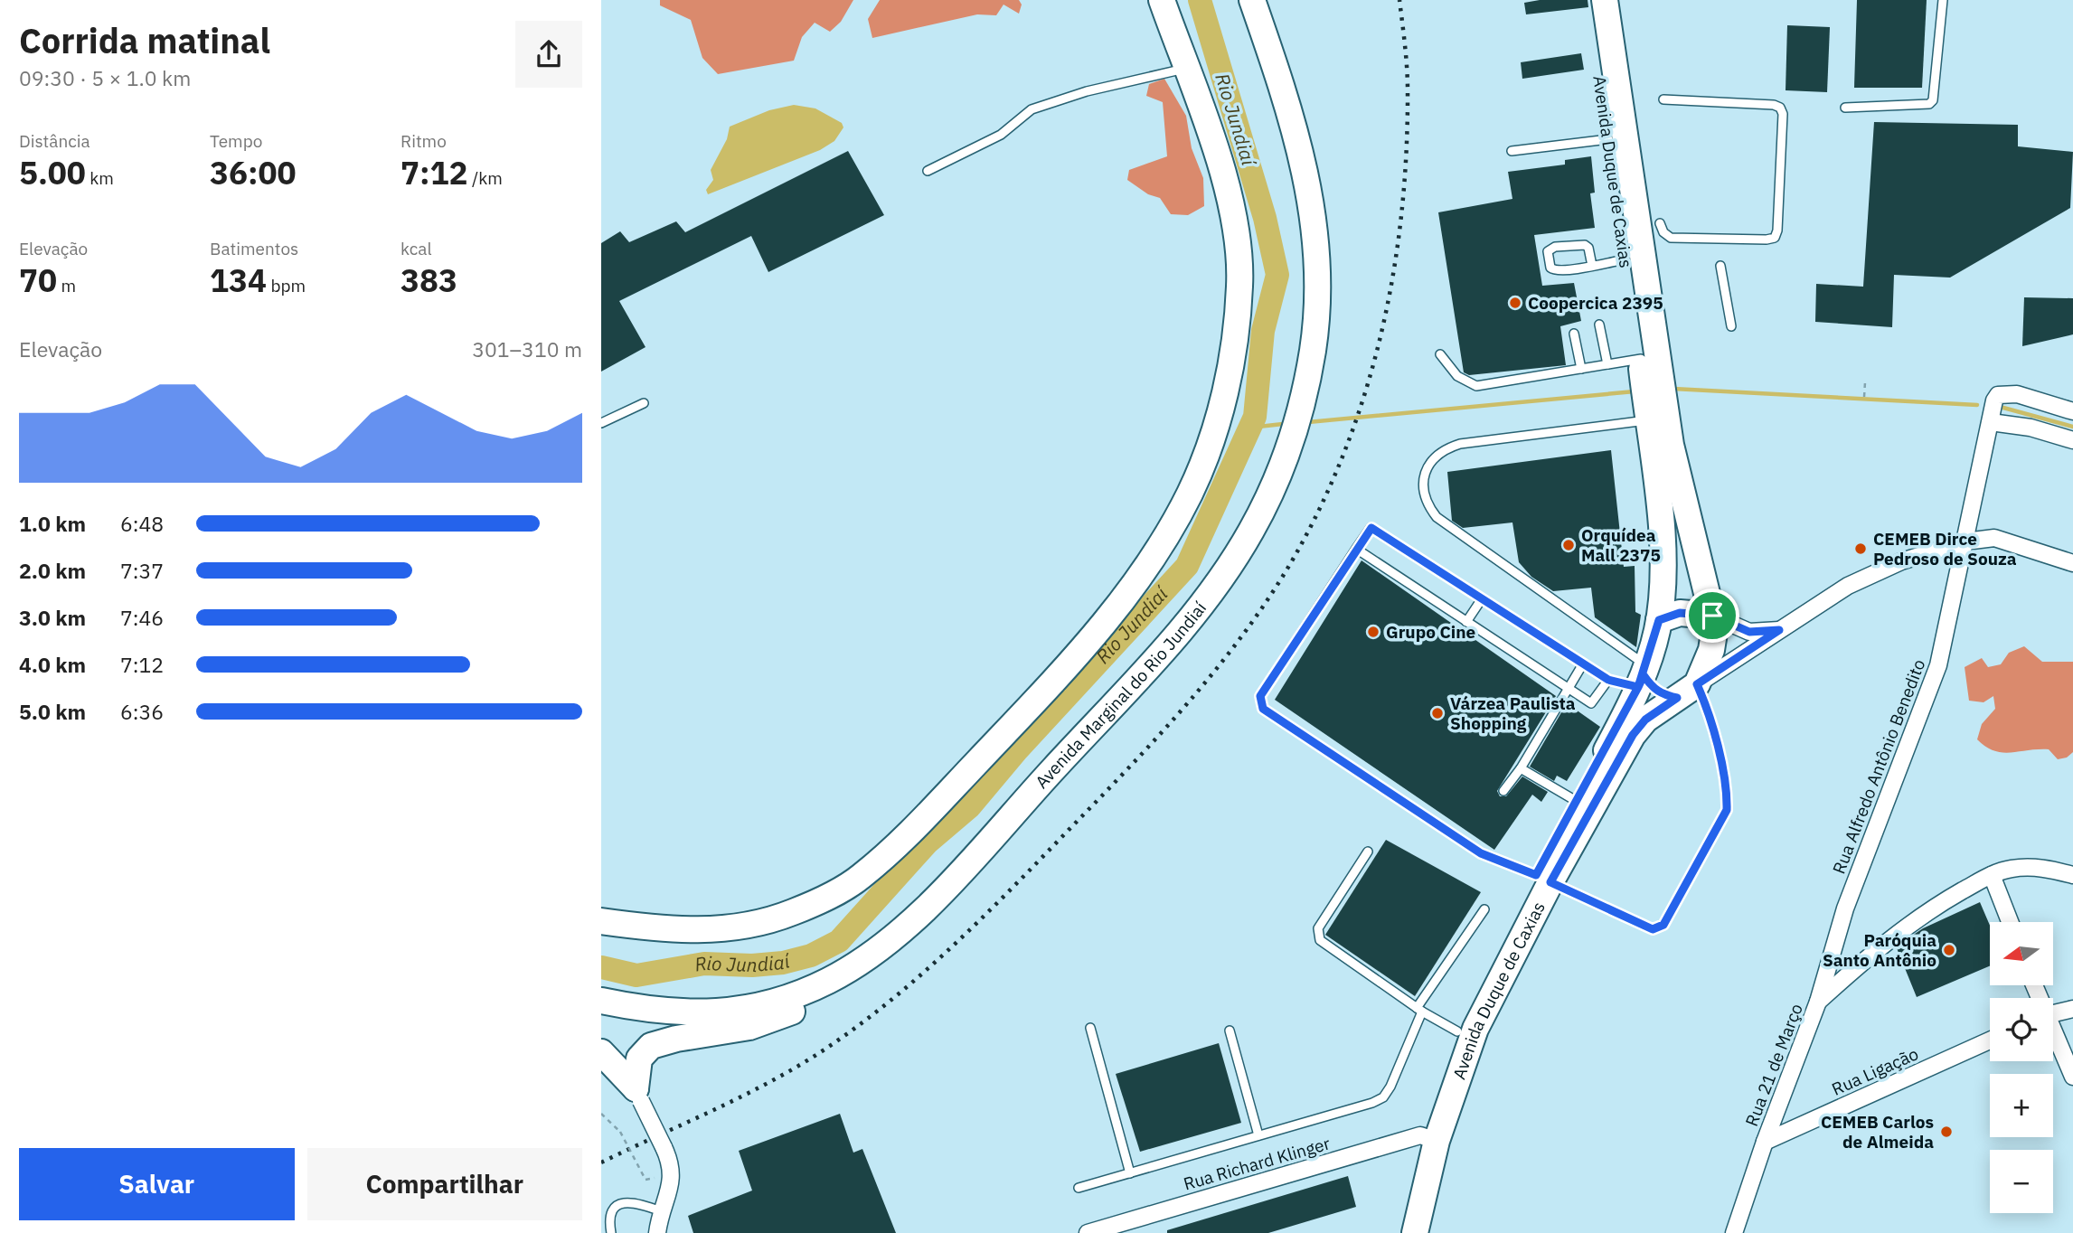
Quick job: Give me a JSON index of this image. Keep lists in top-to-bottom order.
{
  "streets": {
    "main road": ["Avenida Duque de Caxias", "Avenida Marginal do Rio Jundiaí"],
    "street": [
      "Rua Alfredo Antônio Benedito",
      "Rua 21 de Março",
      "Rua Ligação",
      "Rua Richard Klinger"
    ]
  },
  "crossings": [
    ["Avenida Duque de Caxias", "Rua Richard Klinger"],
    ["Rua Alfredo Antônio Benedito", "Rua 21 de Março"],
    ["Rua 21 de Março", "Rua Ligação"]
  ],
  "water": ["Rio Jundiaí"],
  "places": [
    "Coopercica 2395",
    "Orquídea Mall 2375",
    "CEMEB Dirce Pedroso de Souza",
    "Grupo Cine",
    "Várzea Paulista Shopping",
    "Paróquia Santo Antônio",
    "CEMEB Carlos de Almeida"
  ],
  "north": "left",
  "page": {
    "heading": ["Corrida matinal", "09:30 · 5 × 1.0 km"],
    "stats": [
      ["Distância", "5.00 km"],
      ["Tempo", "36:00"],
      ["Ritmo", "7:12 /km"],
      ["Elevação", "70 m"],
      ["Batimentos", "134 bpm"],
      ["kcal", "383"]
    ],
    "chart": ["Elevação", "301–310 m"],
    "list": [
      {
        "name": "1.0 km",
        "note": "6:48"
      },
      {
        "name": "2.0 km",
        "note": "7:37"
      },
      {
        "name": "3.0 km",
        "note": "7:46"
      },
      {
        "name": "4.0 km",
        "note": "7:12"
      },
      {
        "name": "5.0 km",
        "note": "6:36"
      }
    ],
    "map_buttons": ["+", "−"],
    "buttons": ["Salvar", "Compartilhar"]
  }
}
